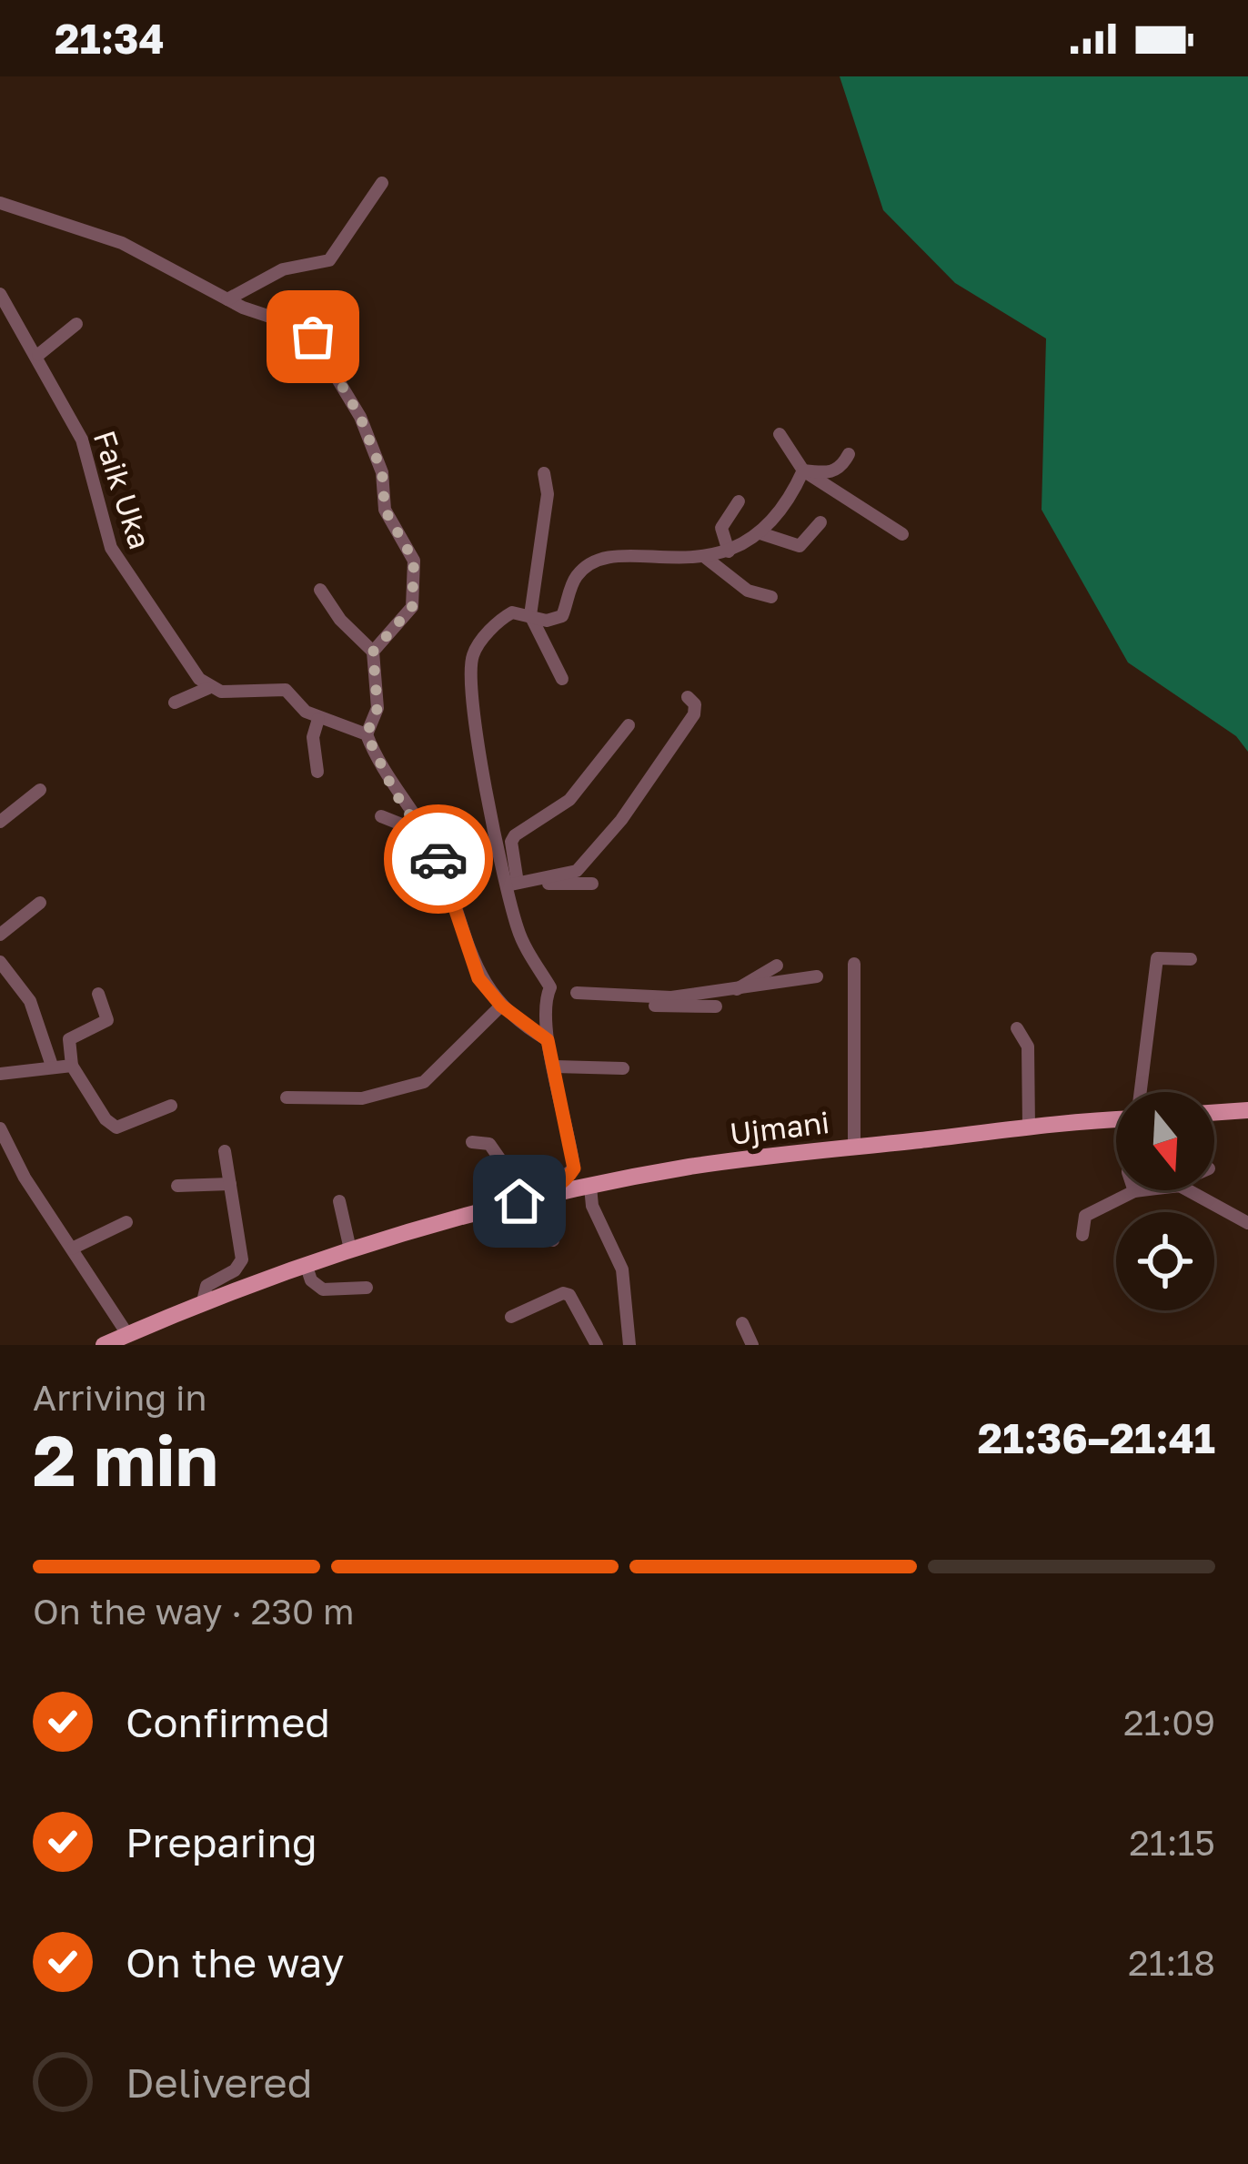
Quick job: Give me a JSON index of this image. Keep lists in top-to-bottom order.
{
  "streets": {
    "main road": ["Ujmani"],
    "street": ["Faik Uka"]
  },
  "north": "bottom",
  "page": {
    "status": "21:34",
    "heading": ["2 min", "Arriving in", "21:36–21:41"],
    "bar": "On the way · 230 m",
    "list": [
      ["Confirmed", "21:09"],
      ["Preparing", "21:15"],
      ["On the way", "21:18"],
      "Delivered"
    ]
  }
}
